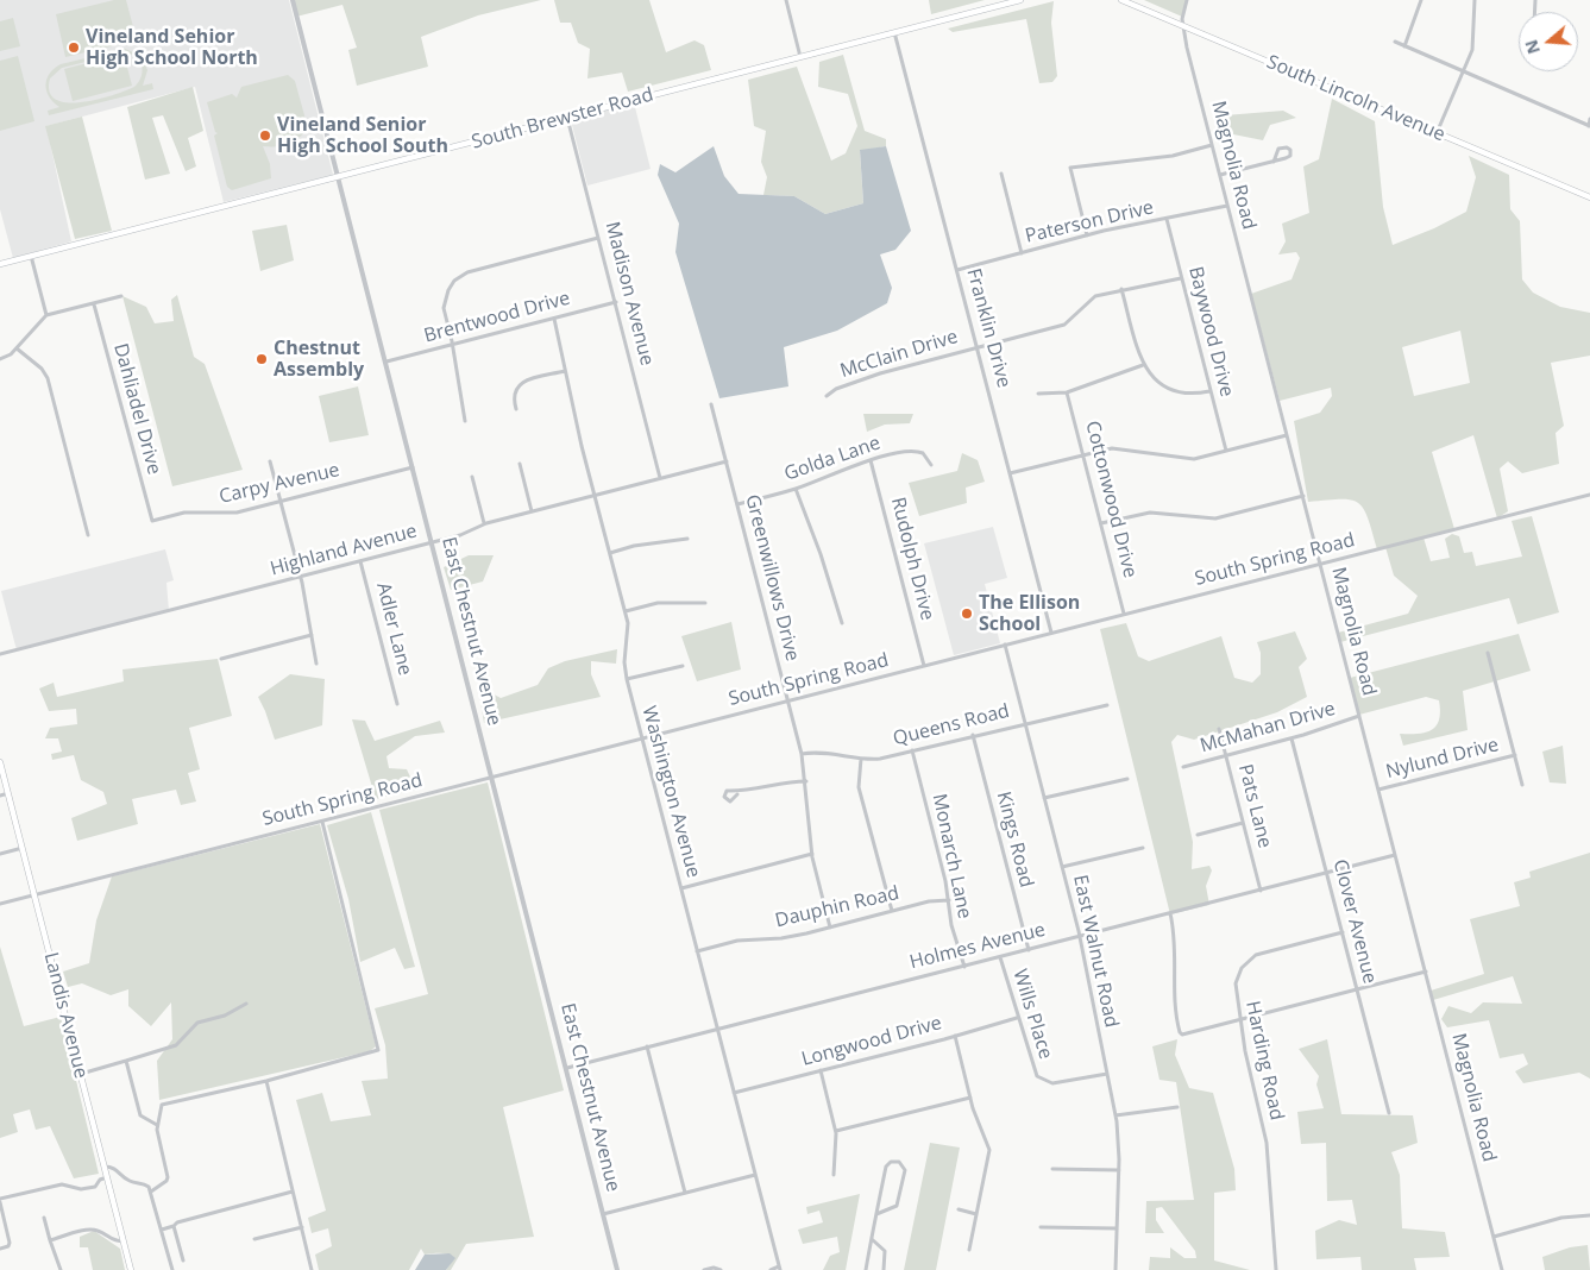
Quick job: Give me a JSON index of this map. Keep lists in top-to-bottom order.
{
  "streets": {
    "main road": ["South Lincoln Avenue", "South Brewster Road", "Landis Avenue"],
    "street": [
      "Magnolia Road",
      "Paterson Drive",
      "Madison Avenue",
      "Brentwood Drive",
      "Franklin Drive",
      "Baywood Drive",
      "McClain Drive",
      "Dahliadel Drive",
      "Golda Lane",
      "Carpy Avenue",
      "Cottonwood Drive",
      "Highland Avenue",
      "Rudolph Drive",
      "South Spring Road",
      "Greenwillows Drive",
      "Adler Lane",
      "East Chestnut Avenue",
      "Queens Road",
      "McMahan Drive",
      "Nylund Drive",
      "Washington Avenue",
      "Pats Lane",
      "Kings Road",
      "Monarch Lane",
      "Dauphin Road",
      "Clover Avenue",
      "Holmes Avenue",
      "East Walnut Road",
      "Wills Place",
      "Longwood Drive",
      "Harding Road"
    ]
  },
  "crossings": [
    ["South Lincoln Avenue", "Magnolia Road"],
    ["South Brewster Road", "Madison Avenue"],
    ["South Brewster Road", "Franklin Drive"],
    ["South Brewster Road", "East Chestnut Avenue"],
    ["Magnolia Road", "Paterson Drive"],
    ["Magnolia Road", "South Spring Road"],
    ["Magnolia Road", "McMahan Drive"],
    ["Magnolia Road", "Nylund Drive"],
    ["Magnolia Road", "Holmes Avenue"],
    ["Paterson Drive", "Franklin Drive"],
    ["Paterson Drive", "Baywood Drive"],
    ["Madison Avenue", "Brentwood Drive"],
    ["Madison Avenue", "Highland Avenue"],
    ["Brentwood Drive", "East Chestnut Avenue"],
    ["Brentwood Drive", "Washington Avenue"],
    ["Franklin Drive", "McClain Drive"],
    ["Franklin Drive", "South Spring Road"],
    ["Baywood Drive", "McClain Drive"],
    ["Dahliadel Drive", "Carpy Avenue"],
    ["Golda Lane", "Rudolph Drive"],
    ["Golda Lane", "Greenwillows Drive"],
    ["Carpy Avenue", "East Chestnut Avenue"],
    ["Cottonwood Drive", "South Spring Road"],
    ["Highland Avenue", "Greenwillows Drive"],
    ["Highland Avenue", "Adler Lane"],
    ["Highland Avenue", "East Chestnut Avenue"],
    ["Highland Avenue", "Washington Avenue"],
    ["Rudolph Drive", "South Spring Road"],
    ["South Spring Road", "Greenwillows Drive"],
    ["South Spring Road", "East Chestnut Avenue"],
    ["South Spring Road", "Washington Avenue"],
    ["South Spring Road", "East Walnut Road"],
    ["South Spring Road", "Landis Avenue"],
    ["Greenwillows Drive", "Queens Road"],
    ["Greenwillows Drive", "Dauphin Road"],
    ["East Chestnut Avenue", "Holmes Avenue"],
    ["Queens Road", "Kings Road"],
    ["Queens Road", "Monarch Lane"],
    ["Queens Road", "East Walnut Road"],
    ["McMahan Drive", "Pats Lane"],
    ["McMahan Drive", "Clover Avenue"],
    ["Washington Avenue", "Dauphin Road"],
    ["Washington Avenue", "Holmes Avenue"],
    ["Washington Avenue", "Longwood Drive"],
    ["Pats Lane", "Holmes Avenue"],
    ["Kings Road", "Holmes Avenue"],
    ["Monarch Lane", "Dauphin Road"],
    ["Monarch Lane", "Holmes Avenue"],
    ["Clover Avenue", "Holmes Avenue"],
    ["Clover Avenue", "Harding Road"],
    ["Holmes Avenue", "East Walnut Road"],
    ["Holmes Avenue", "Wills Place"],
    ["East Walnut Road", "Wills Place"],
    ["Wills Place", "Longwood Drive"]
  ],
  "places": [
    "Vineland Sehior High School North",
    "Vineland Senior High School South",
    "Chestnut Assembly",
    "The Ellison School"
  ],
  "north": "left"
}
